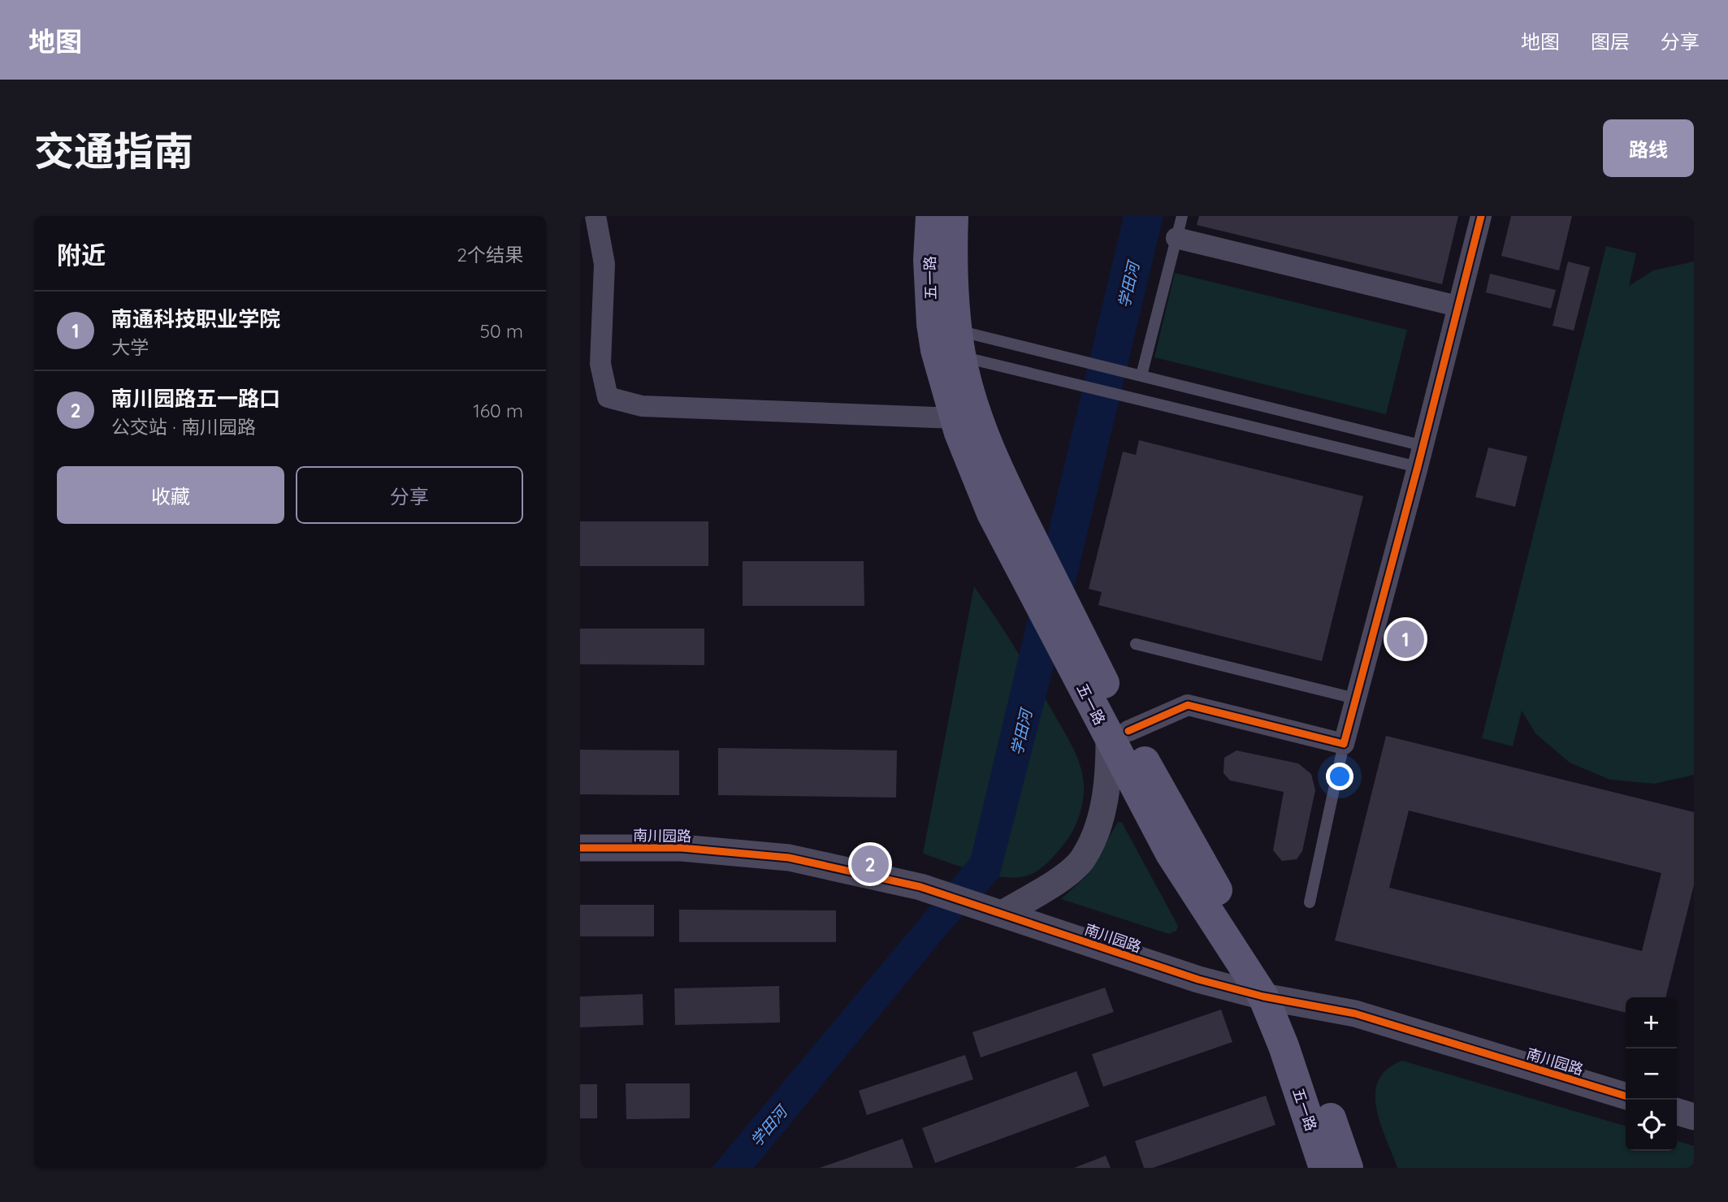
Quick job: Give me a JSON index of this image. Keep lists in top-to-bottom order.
{
  "streets": {
    "main road": ["五一路"],
    "street": ["南川园路"]
  },
  "crossings": [
    ["五一路", "南川园路"]
  ],
  "water": ["学田河"],
  "page": {
    "header": "地图",
    "nav": ["地图", "图层", "分享"],
    "title": "交通指南",
    "buttons": [
      "路线",
      ["收藏", "分享"]
    ],
    "heading": ["附近", "2个结果"],
    "list": [
      {
        "mark": "1",
        "name": "南通科技职业学院",
        "note": "大学",
        "value": "50 m"
      },
      {
        "mark": "2",
        "name": "南川园路五一路口",
        "note": "公交站 · 南川园路",
        "value": "160 m"
      }
    ],
    "pins": ["1", "2"],
    "map_buttons": ["+", "−"]
  }
}
